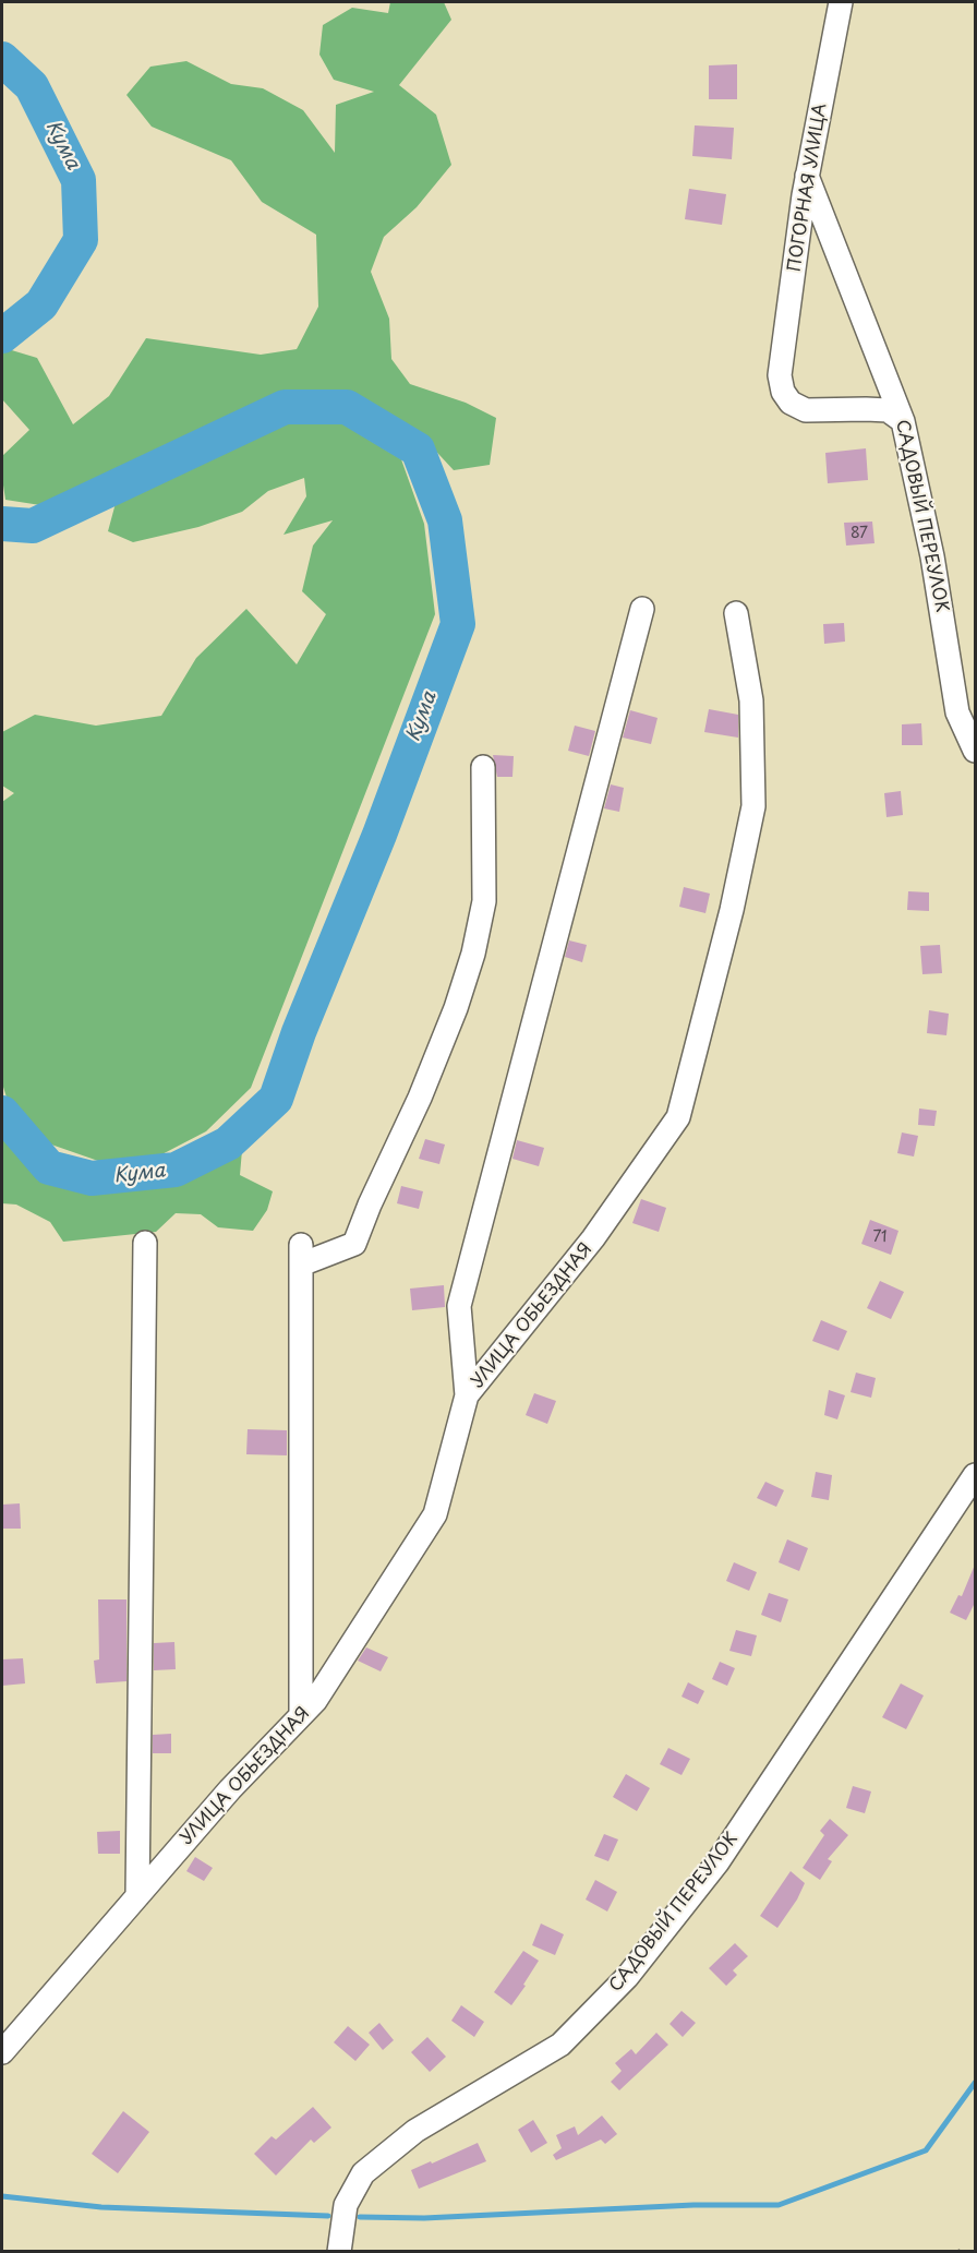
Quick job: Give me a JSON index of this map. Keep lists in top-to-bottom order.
{
  "streets": {
    "street": ["ПОГОРНАЯ УЛИЦА", "САДОВЫЙ ПЕРЕУЛОК", "УЛИЦА ОБЬЕЗДНАЯ"]
  },
  "crossings": [
    ["ПОГОРНАЯ УЛИЦА", "САДОВЫЙ ПЕРЕУЛОК"]
  ],
  "water": ["Кума"],
  "house_numbers": ["87", "71"]
}
